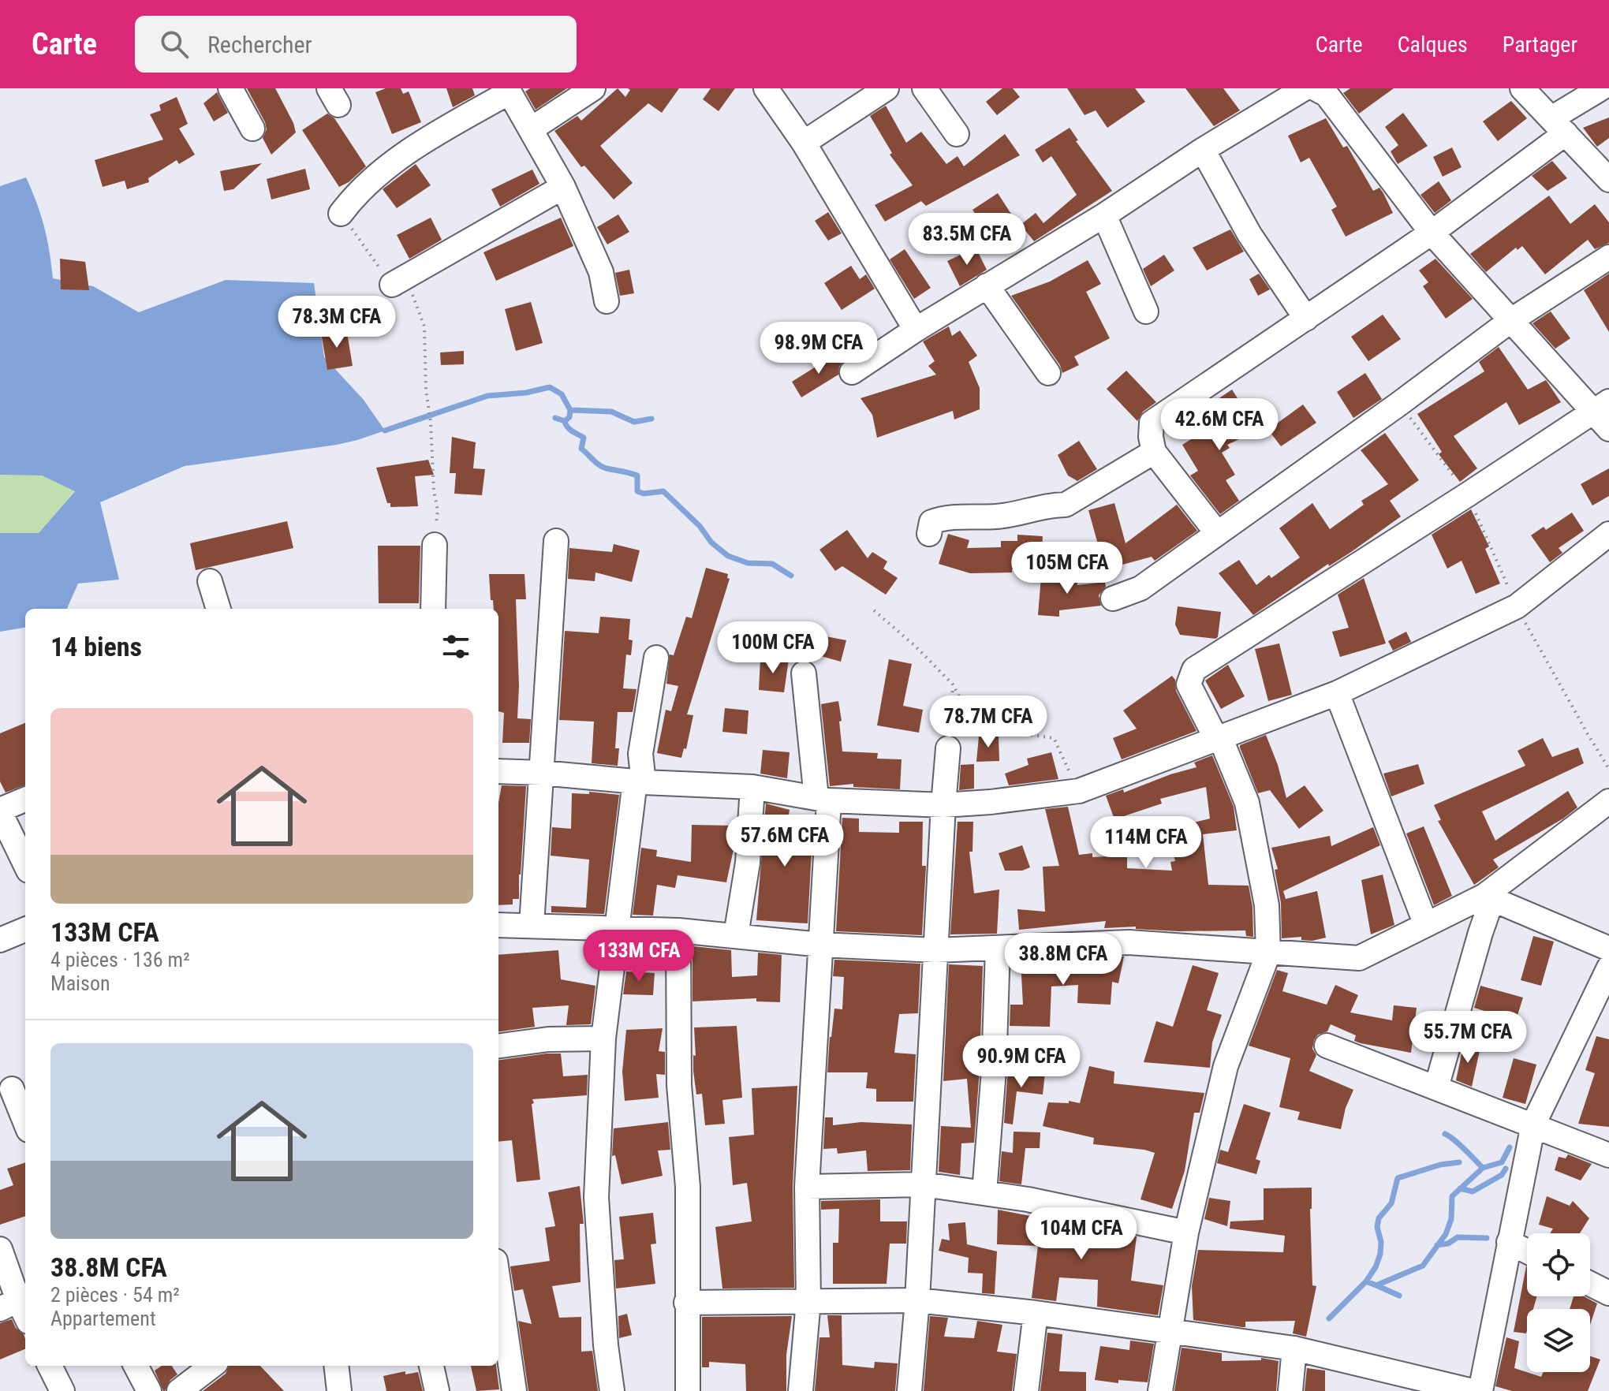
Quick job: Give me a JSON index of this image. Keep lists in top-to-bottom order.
{
  "page": {
    "header": "Carte",
    "search": "Rechercher",
    "nav": ["Carte", "Calques", "Partager"],
    "price": [
      "83.5M CFA",
      "78.3M CFA",
      "98.9M CFA",
      "42.6M CFA",
      "105M CFA",
      "100M CFA",
      "78.7M CFA",
      "57.6M CFA",
      "114M CFA",
      "133M CFA",
      "38.8M CFA",
      "55.7M CFA",
      "90.9M CFA",
      "104M CFA"
    ],
    "heading": "14 biens",
    "list": [
      {
        "name": "133M CFA",
        "note": "4 pièces · 136 m² · Maison"
      },
      {
        "name": "38.8M CFA",
        "note": "2 pièces · 54 m² · Appartement"
      }
    ]
  }
}
